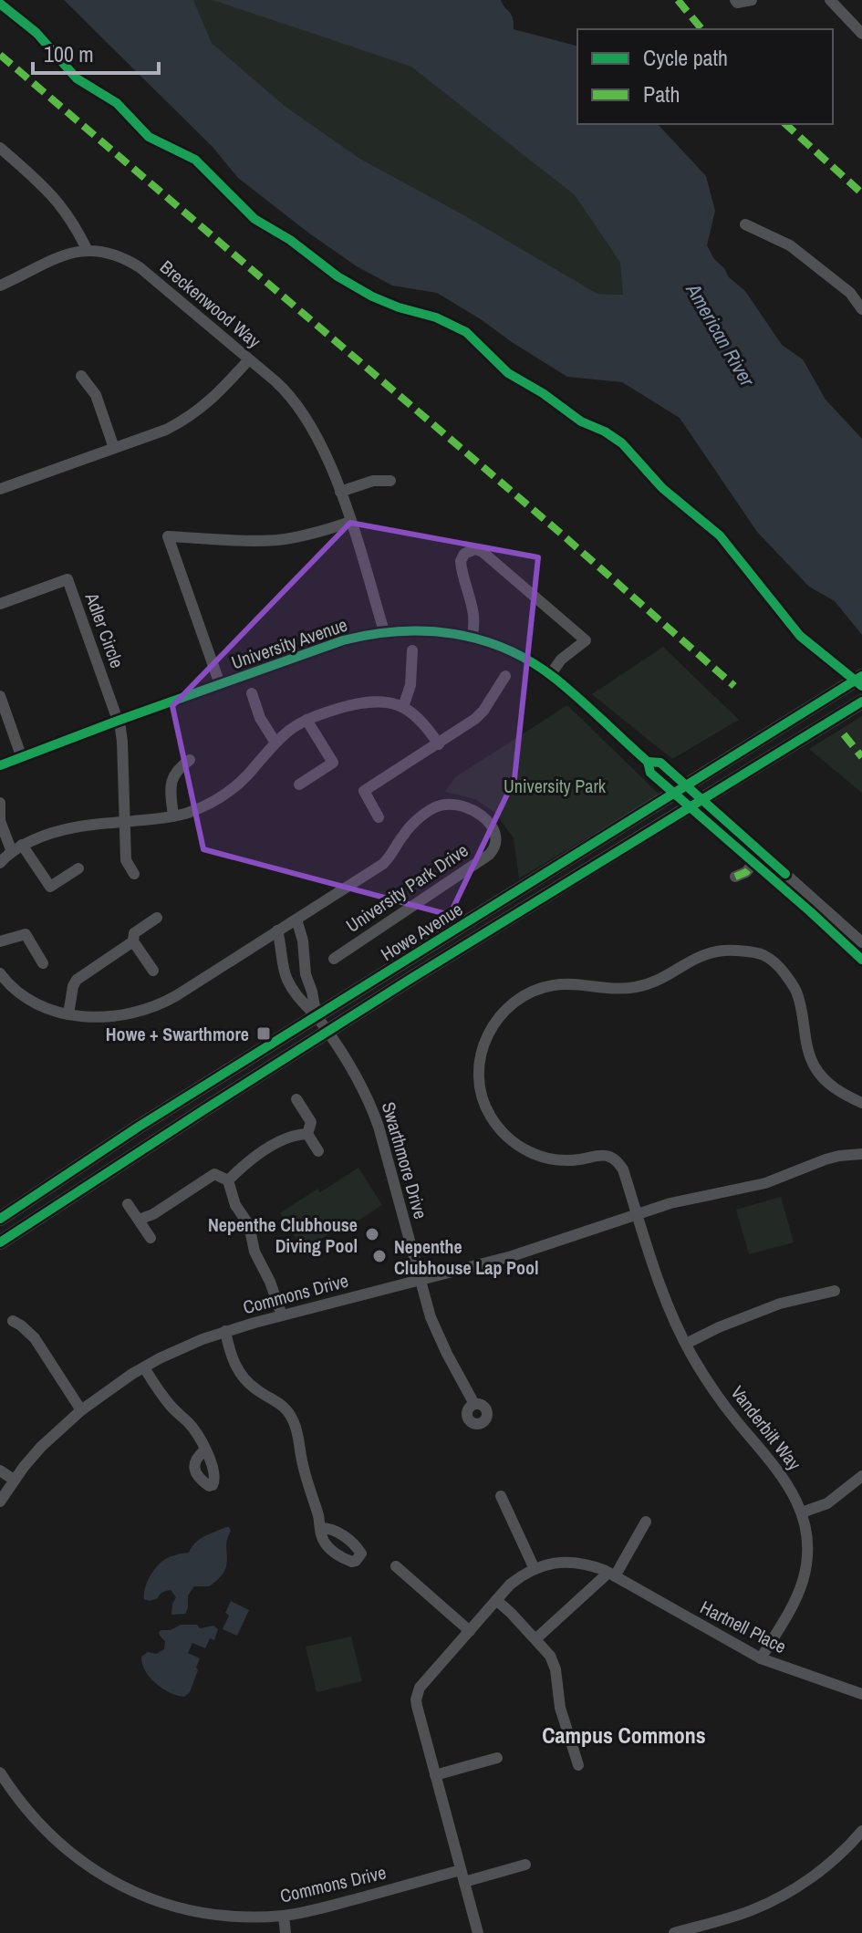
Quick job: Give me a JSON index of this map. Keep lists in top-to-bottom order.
{
  "streets": {
    "main road": ["Howe Avenue"],
    "street": [
      "Breckenwood Way",
      "Adler Circle",
      "University Avenue",
      "University Park Drive",
      "Swarthmore Drive",
      "Commons Drive",
      "Vanderbilt Way",
      "Hartnell Place"
    ]
  },
  "crossings": [
    ["Breckenwood Way", "University Avenue"],
    ["Adler Circle", "University Avenue"],
    ["Howe Avenue", "Swarthmore Drive"],
    ["Swarthmore Drive", "Commons Drive"],
    ["Commons Drive", "Vanderbilt Way"],
    ["Commons Drive", "Hartnell Place"],
    ["Vanderbilt Way", "Hartnell Place"]
  ],
  "districts": ["Campus Commons"],
  "water": ["American River"],
  "parks": ["University Park"],
  "places": {
    "transit": ["Howe + Swarthmore"],
    "other": ["Nepenthe Clubhouse Diving Pool", "Nepenthe Clubhouse Lap Pool"]
  },
  "legend": ["Cycle path", "Path"],
  "scale_bar": "100 m"
}
